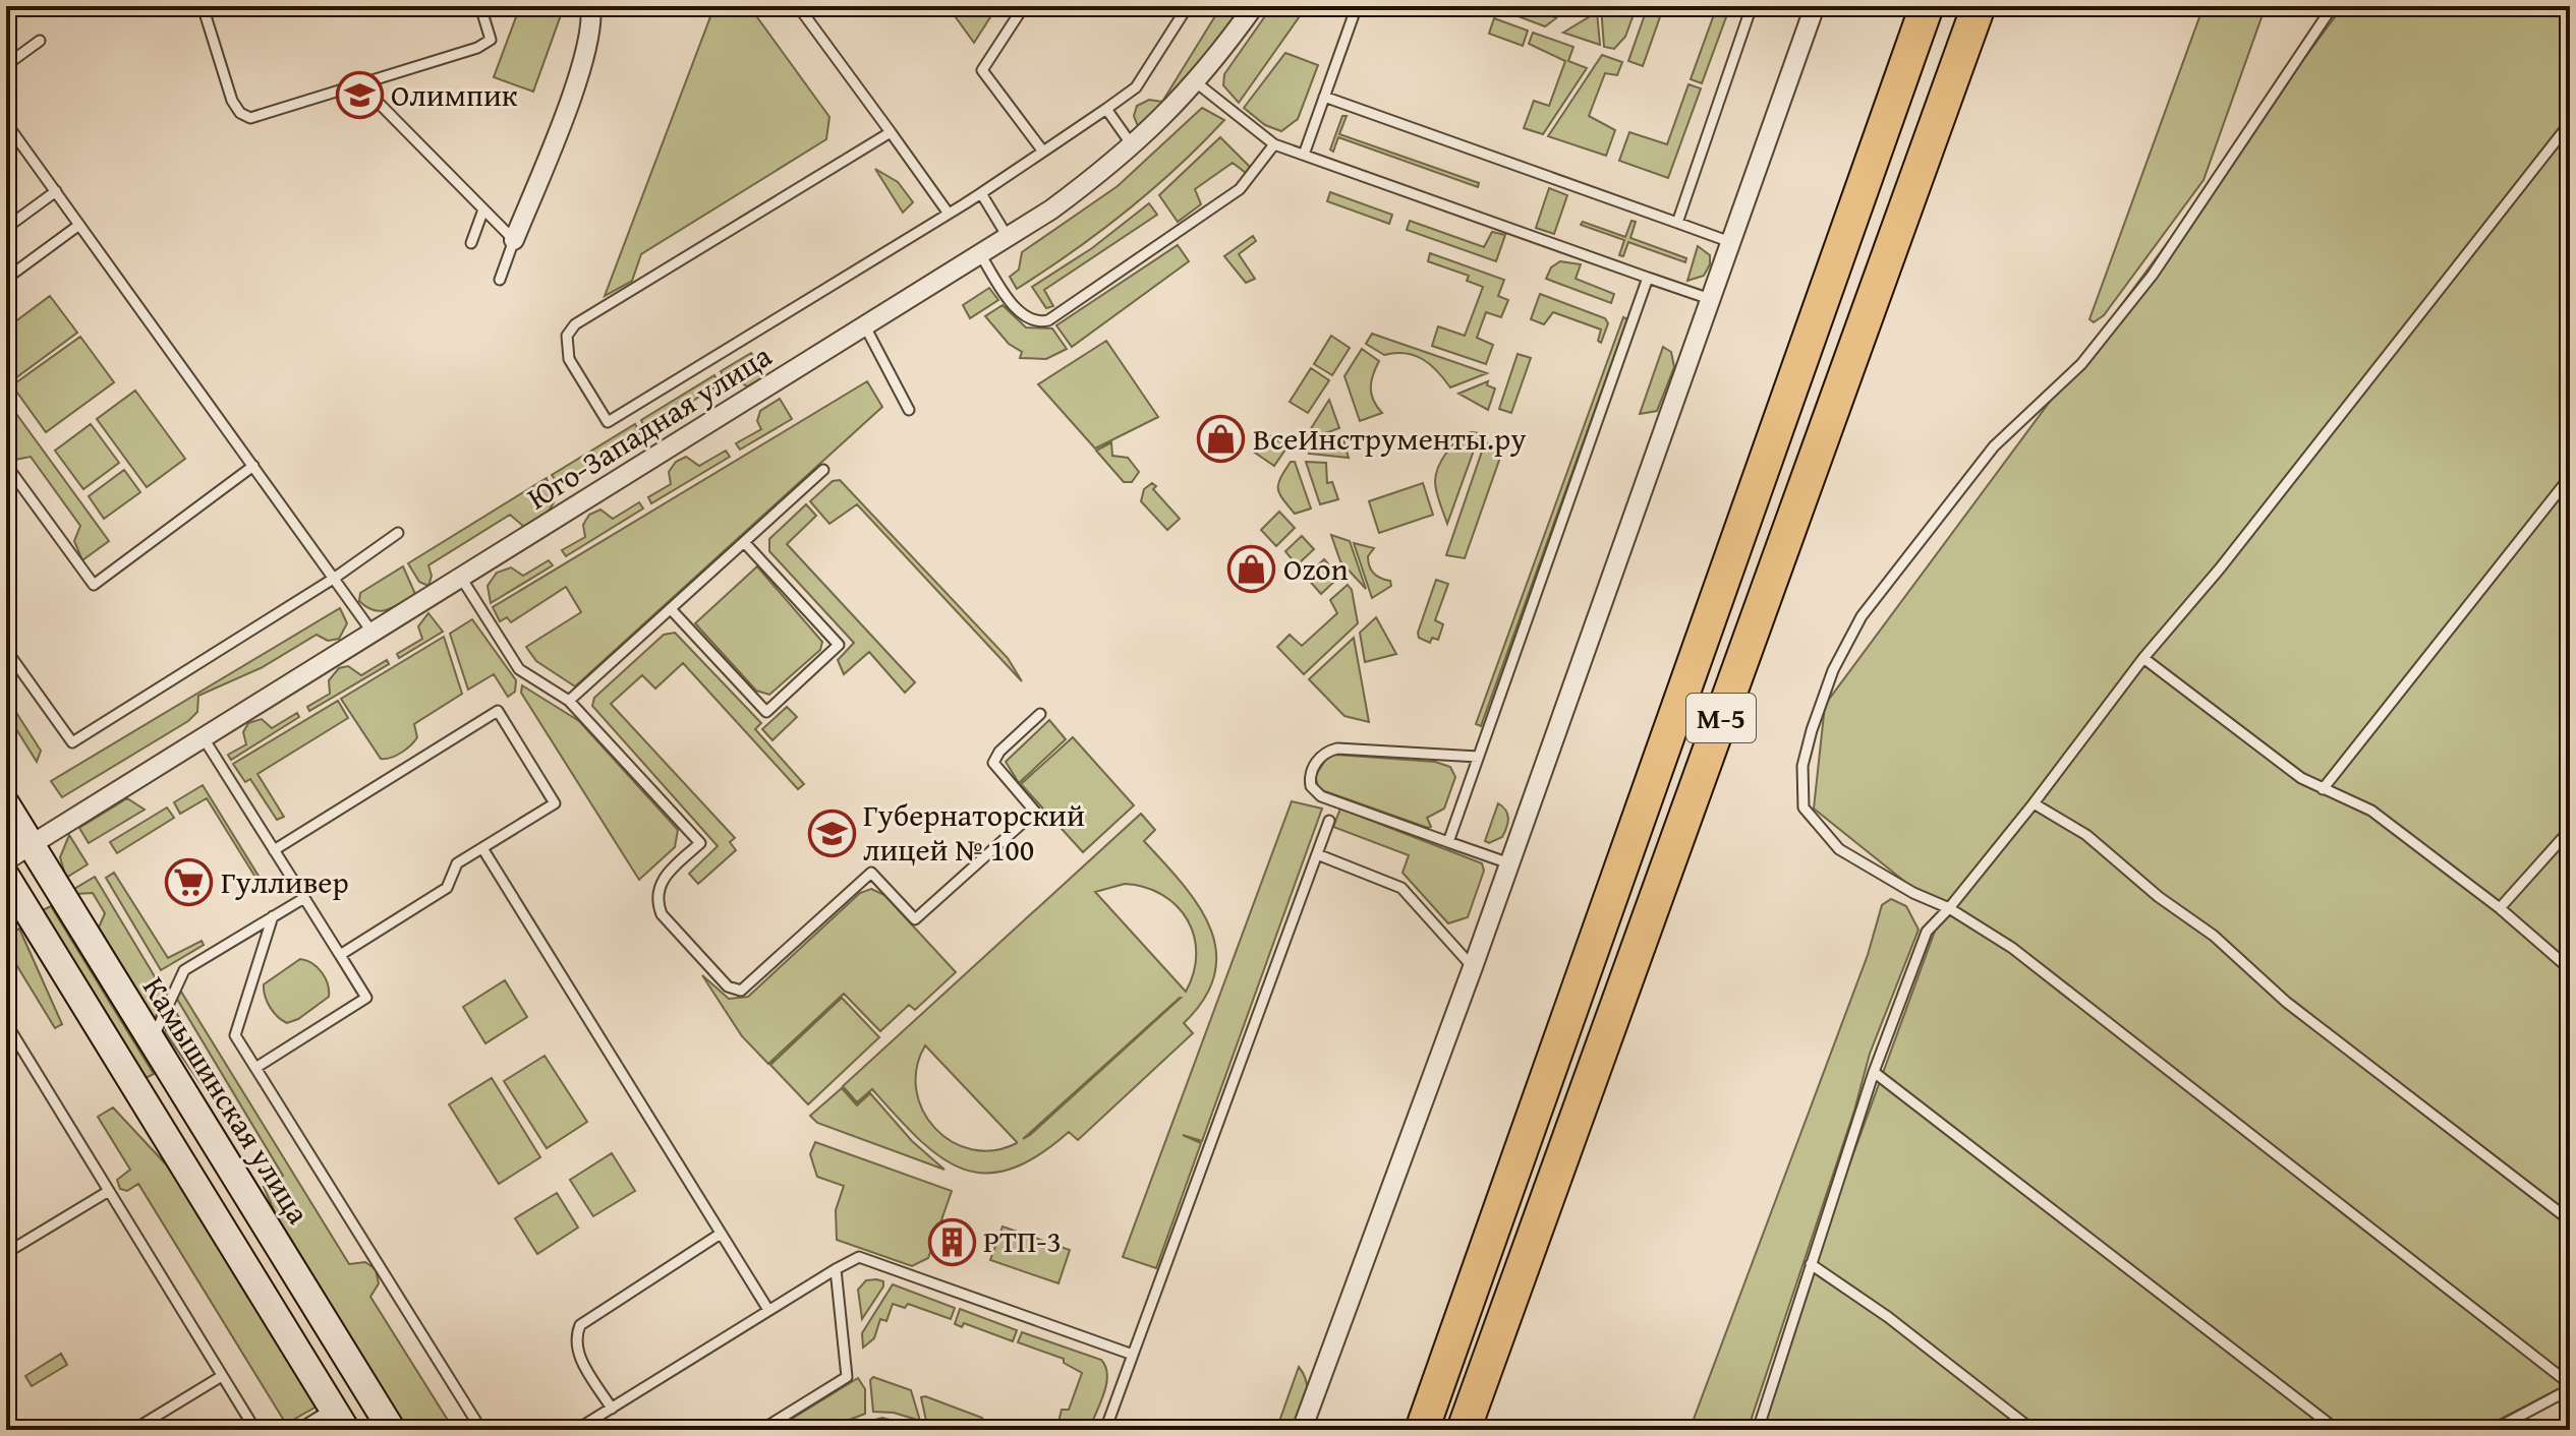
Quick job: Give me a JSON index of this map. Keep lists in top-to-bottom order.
{
  "streets": {
    "highway": ["М-5"],
    "street": ["Юго-Западная улица", "Камышинская улица"]
  },
  "crossings": [
    ["Юго-Западная улица", "Камышинская улица"]
  ],
  "places": {
    "school or university": ["Олимпик", "Губернаторский лицей № 100"],
    "shop": ["ВсеИнструменты.ру", "Ozon"],
    "supermarket": ["Гулливер"],
    "building": ["РТП-3"]
  }
}
